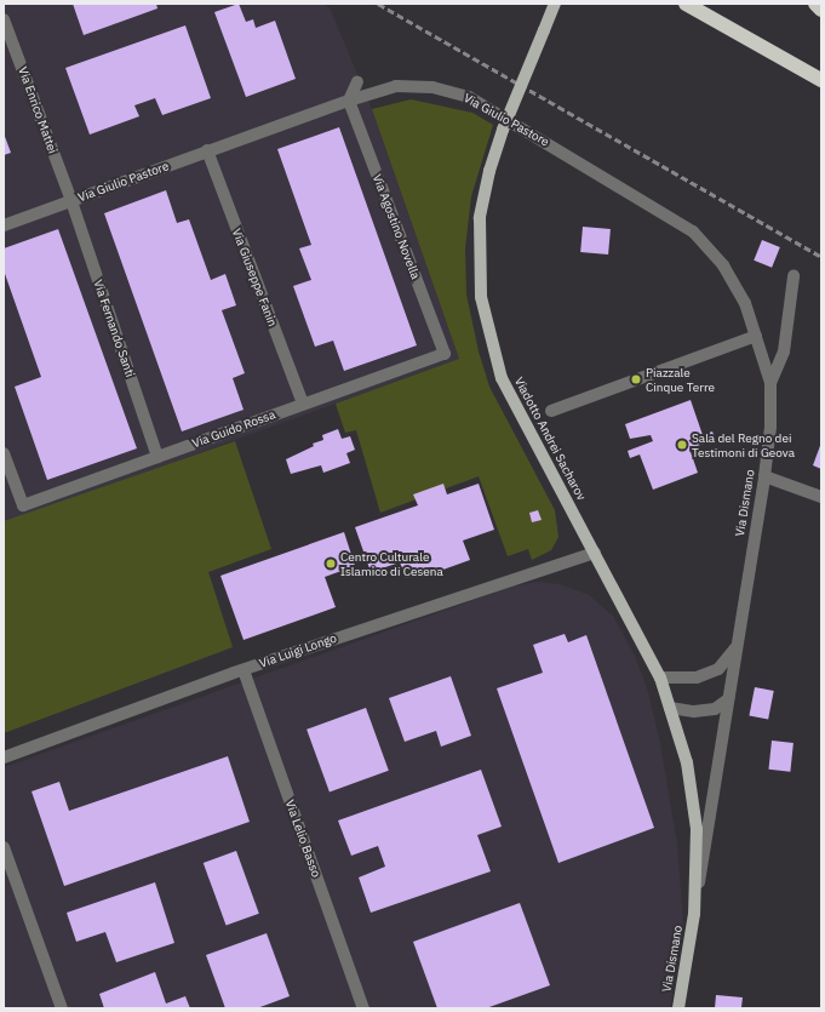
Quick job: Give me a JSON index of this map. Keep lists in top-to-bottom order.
{
  "streets": {
    "main road": ["Viadotto Andrei Sacharov", "Via Dismano"],
    "street": [
      "Via Enrico Mattei",
      "Via Giulio Pastore",
      "Via Agostino Novella",
      "Via Giuseppe Fanin",
      "Via Fernando Santi",
      "Via Guido Rossa",
      "Via Luigi Longo",
      "Via Lelio Basso"
    ]
  },
  "crossings": [
    ["Via Enrico Mattei", "Via Giulio Pastore"],
    ["Via Enrico Mattei", "Via Fernando Santi"],
    ["Via Giulio Pastore", "Via Agostino Novella"],
    ["Via Giulio Pastore", "Via Giuseppe Fanin"],
    ["Via Giulio Pastore", "Via Fernando Santi"],
    ["Via Giulio Pastore", "Via Dismano"],
    ["Via Agostino Novella", "Via Guido Rossa"],
    ["Via Giuseppe Fanin", "Via Guido Rossa"],
    ["Via Fernando Santi", "Via Guido Rossa"],
    ["Viadotto Andrei Sacharov", "Via Dismano"],
    ["Viadotto Andrei Sacharov", "Via Luigi Longo"],
    ["Via Luigi Longo", "Via Lelio Basso"]
  ],
  "places": ["Piazzale Cinque Terre", "Sala del Regno dei Testimoni di Geova", "Centro Culturale Islamico di Cesena"]
}
